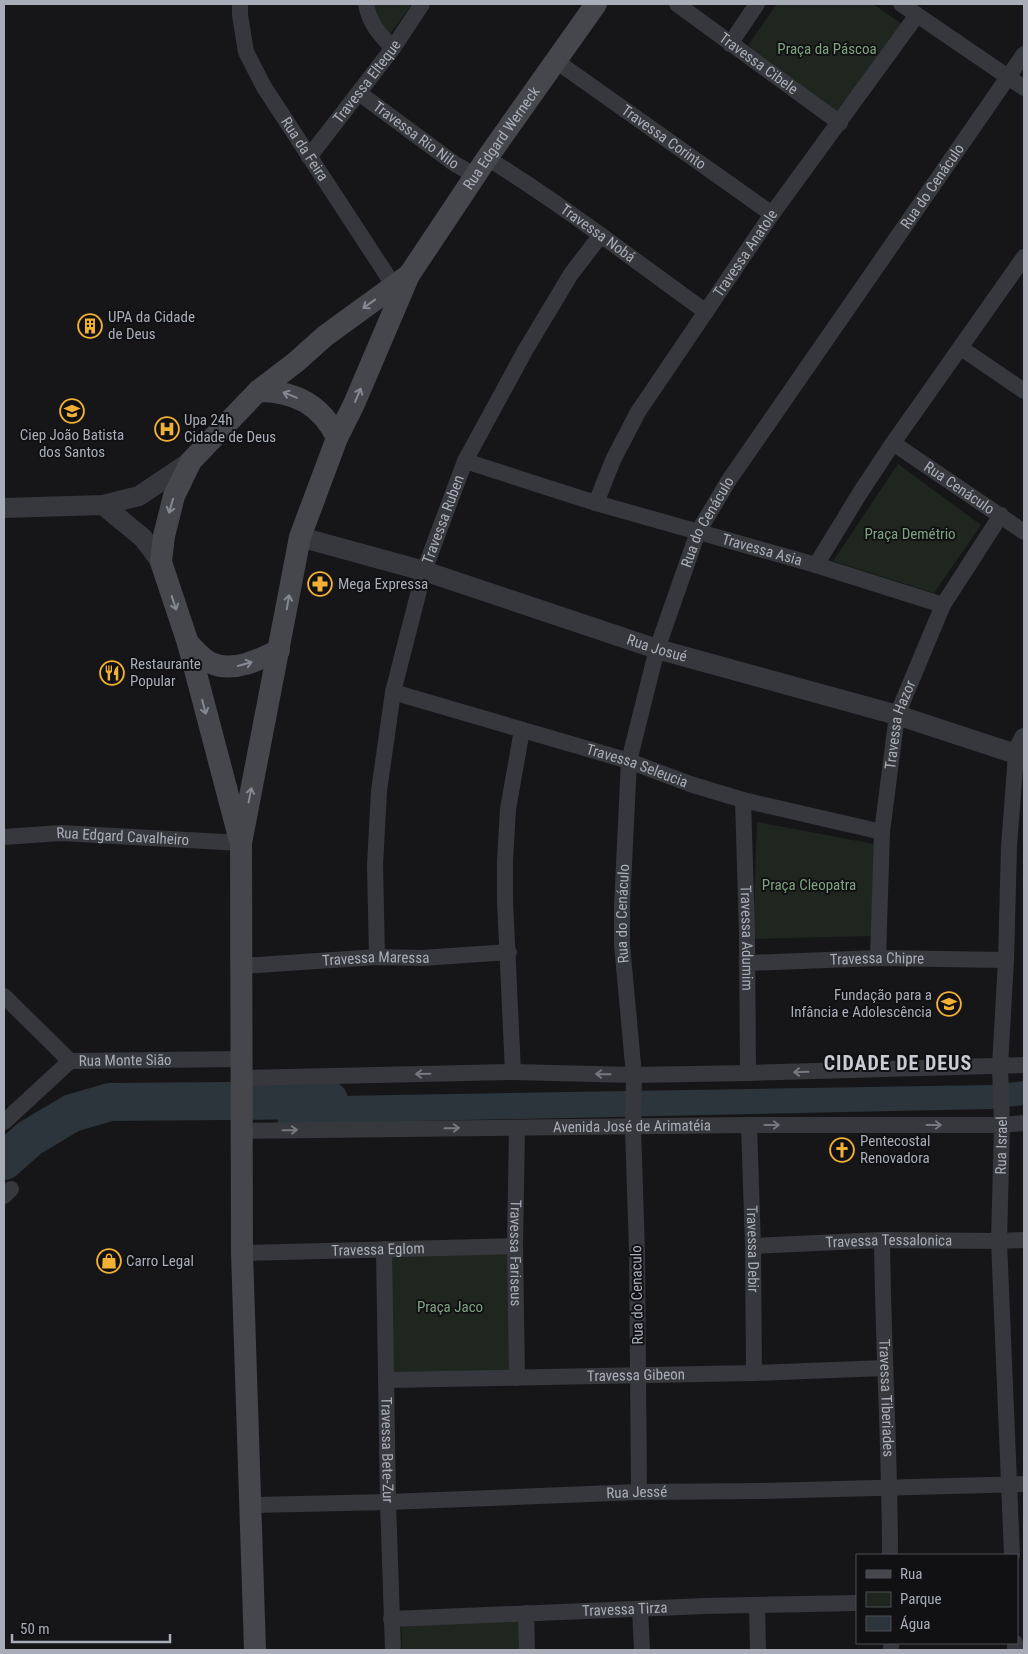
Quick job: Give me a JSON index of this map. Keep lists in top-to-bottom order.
{
  "streets": {
    "main road": ["Rua Edgard Werneck"],
    "street": [
      "Travessa Cibele",
      "Travessa Elteque",
      "Travessa Rio Nilo",
      "Travessa Corinto",
      "Rua da Feira",
      "Rua do Cenáculo",
      "Travessa Nobá",
      "Travessa Anatole",
      "Rua Cenáculo",
      "Travessa Ruben",
      "Travessa Asia",
      "Rua Josué",
      "Travessa Hazor",
      "Travessa Seleucia",
      "Rua Edgard Cavalheiro",
      "Travessa Adumim",
      "Travessa Maressa",
      "Travessa Chipre",
      "Rua Monte Sião",
      "Avenida José de Arimatéia",
      "Rua Israel",
      "Travessa Tessalonica",
      "Travessa Debir",
      "Travessa Eglom",
      "Travessa Fariseus",
      "Rua do Cenaculo",
      "Travessa Gibeon",
      "Travessa Tiberiades",
      "Travessa Bete-Zur",
      "Rua Jessé",
      "Travessa Tirza"
    ]
  },
  "crossings": [
    ["Travessa Cibele", "Travessa Anatole"],
    ["Travessa Elteque", "Travessa Rio Nilo"],
    ["Travessa Elteque", "Rua da Feira"],
    ["Travessa Rio Nilo", "Rua Edgard Werneck"],
    ["Travessa Rio Nilo", "Travessa Nobá"],
    ["Travessa Corinto", "Rua Edgard Werneck"],
    ["Travessa Corinto", "Travessa Anatole"],
    ["Rua Edgard Werneck", "Rua da Feira"],
    ["Rua Edgard Werneck", "Travessa Nobá"],
    ["Rua do Cenáculo", "Travessa Asia"],
    ["Rua do Cenáculo", "Rua Josué"],
    ["Rua do Cenáculo", "Travessa Seleucia"],
    ["Rua do Cenáculo", "Avenida José de Arimatéia"],
    ["Rua do Cenáculo", "Rua do Cenaculo"],
    ["Travessa Nobá", "Travessa Anatole"],
    ["Travessa Nobá", "Travessa Ruben"],
    ["Travessa Anatole", "Travessa Asia"],
    ["Rua Cenáculo", "Travessa Hazor"],
    ["Travessa Ruben", "Travessa Asia"],
    ["Travessa Ruben", "Rua Josué"],
    ["Travessa Ruben", "Travessa Seleucia"],
    ["Travessa Ruben", "Travessa Maressa"],
    ["Travessa Asia", "Travessa Hazor"],
    ["Rua Josué", "Travessa Hazor"],
    ["Rua Josué", "Rua Israel"],
    ["Travessa Hazor", "Travessa Seleucia"],
    ["Travessa Hazor", "Travessa Chipre"],
    ["Travessa Seleucia", "Travessa Adumim"],
    ["Travessa Adumim", "Travessa Chipre"],
    ["Travessa Chipre", "Rua Israel"],
    ["Avenida José de Arimatéia", "Rua Israel"],
    ["Avenida José de Arimatéia", "Travessa Debir"],
    ["Avenida José de Arimatéia", "Travessa Fariseus"],
    ["Avenida José de Arimatéia", "Rua do Cenaculo"],
    ["Rua Israel", "Travessa Tessalonica"],
    ["Rua Israel", "Rua Jessé"],
    ["Travessa Tessalonica", "Travessa Debir"],
    ["Travessa Tessalonica", "Travessa Tiberiades"],
    ["Travessa Debir", "Travessa Gibeon"],
    ["Travessa Eglom", "Travessa Fariseus"],
    ["Travessa Eglom", "Travessa Bete-Zur"],
    ["Travessa Fariseus", "Travessa Gibeon"],
    ["Rua do Cenaculo", "Travessa Gibeon"],
    ["Rua do Cenaculo", "Rua Jessé"],
    ["Travessa Gibeon", "Travessa Tiberiades"],
    ["Travessa Gibeon", "Travessa Bete-Zur"],
    ["Travessa Tiberiades", "Rua Jessé"],
    ["Travessa Bete-Zur", "Rua Jessé"],
    ["Travessa Bete-Zur", "Travessa Tirza"]
  ],
  "districts": ["CIDADE DE DEUS"],
  "parks": [
    "Praça da Páscoa",
    "Praça Demétrio",
    "Praça Cleopatra",
    "Praça Jaco"
  ],
  "places": {
    "building": ["UPA da Cidade de Deus"],
    "school or university": ["Ciep João Batista dos Santos", "Fundação para a Infância e Adolescência"],
    "hospital": ["Upa 24h Cidade de Deus"],
    "pharmacy": ["Mega Expressa"],
    "restaurant": ["Restaurante Popular"],
    "church": ["Pentecostal Renovadora"],
    "shop": ["Carro Legal"]
  },
  "legend": ["Rua", "Parque", "Água"],
  "scale_bar": "50 m"
}
